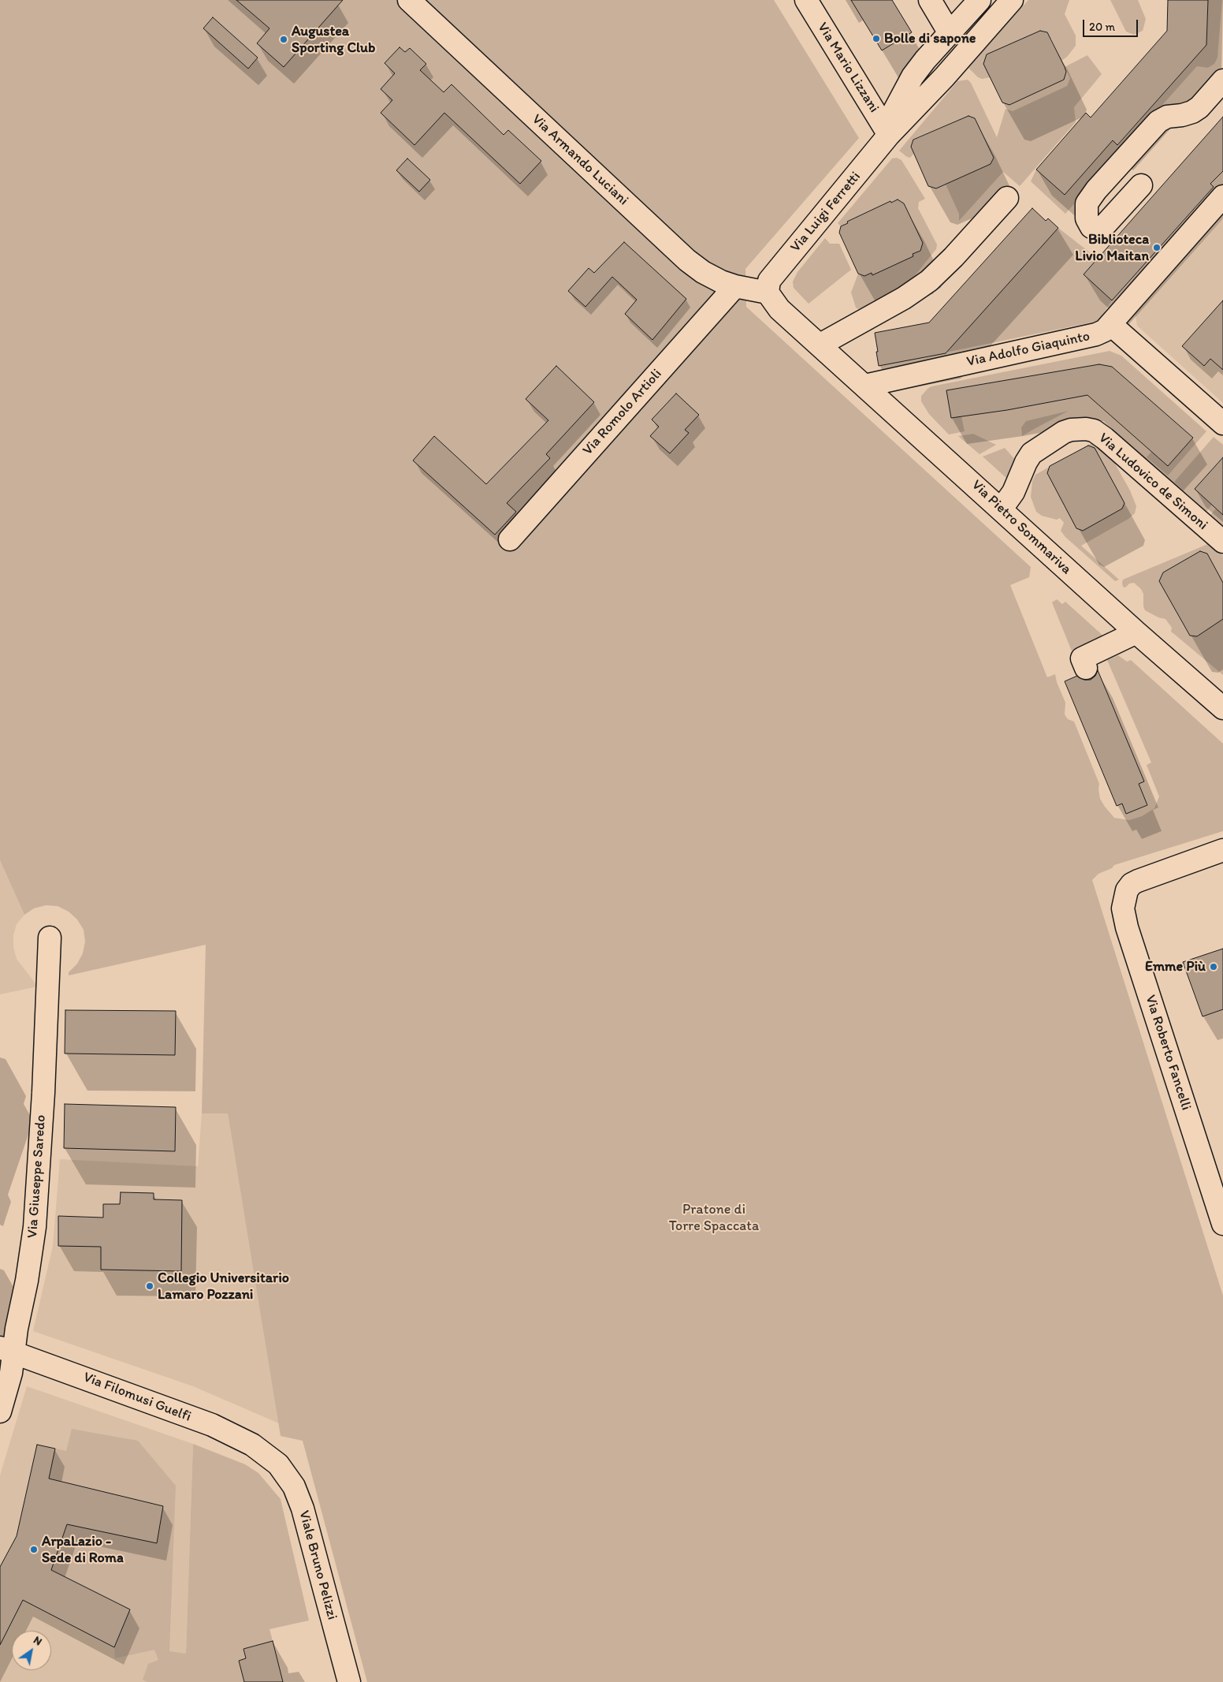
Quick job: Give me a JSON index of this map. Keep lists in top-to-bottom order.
{
  "streets": {
    "street": [
      "Via Mario Lizzani",
      "Via Armando Luciani",
      "Via Luigi Ferretti",
      "Via Adolfo Giaquinto",
      "Via Romolo Artioli",
      "Via Ludovico de Simoni",
      "Via Pietro Sommariva",
      "Via Roberto Fancelli",
      "Via Giuseppe Saredo",
      "Via Filomusi Guelfi",
      "Viale Bruno Pelizzi"
    ]
  },
  "crossings": [
    ["Via Mario Lizzani", "Via Luigi Ferretti"],
    ["Via Armando Luciani", "Via Luigi Ferretti"],
    ["Via Armando Luciani", "Via Romolo Artioli"],
    ["Via Armando Luciani", "Via Pietro Sommariva"],
    ["Via Luigi Ferretti", "Via Pietro Sommariva"],
    ["Via Adolfo Giaquinto", "Via Pietro Sommariva"],
    ["Via Ludovico de Simoni", "Via Pietro Sommariva"],
    ["Via Giuseppe Saredo", "Via Filomusi Guelfi"],
    ["Via Filomusi Guelfi", "Viale Bruno Pelizzi"]
  ],
  "parks": ["Pratone di Torre Spaccata"],
  "places": [
    "Bolle di sapone",
    "Augustea Sporting Club",
    "Biblioteca Livio Maitan",
    "Emme Più",
    "Collegio Universitario Lamaro Pozzani",
    "ArpaLazio - Sede di Roma"
  ],
  "scale_bar": "20 m",
  "north": "top right"
}
